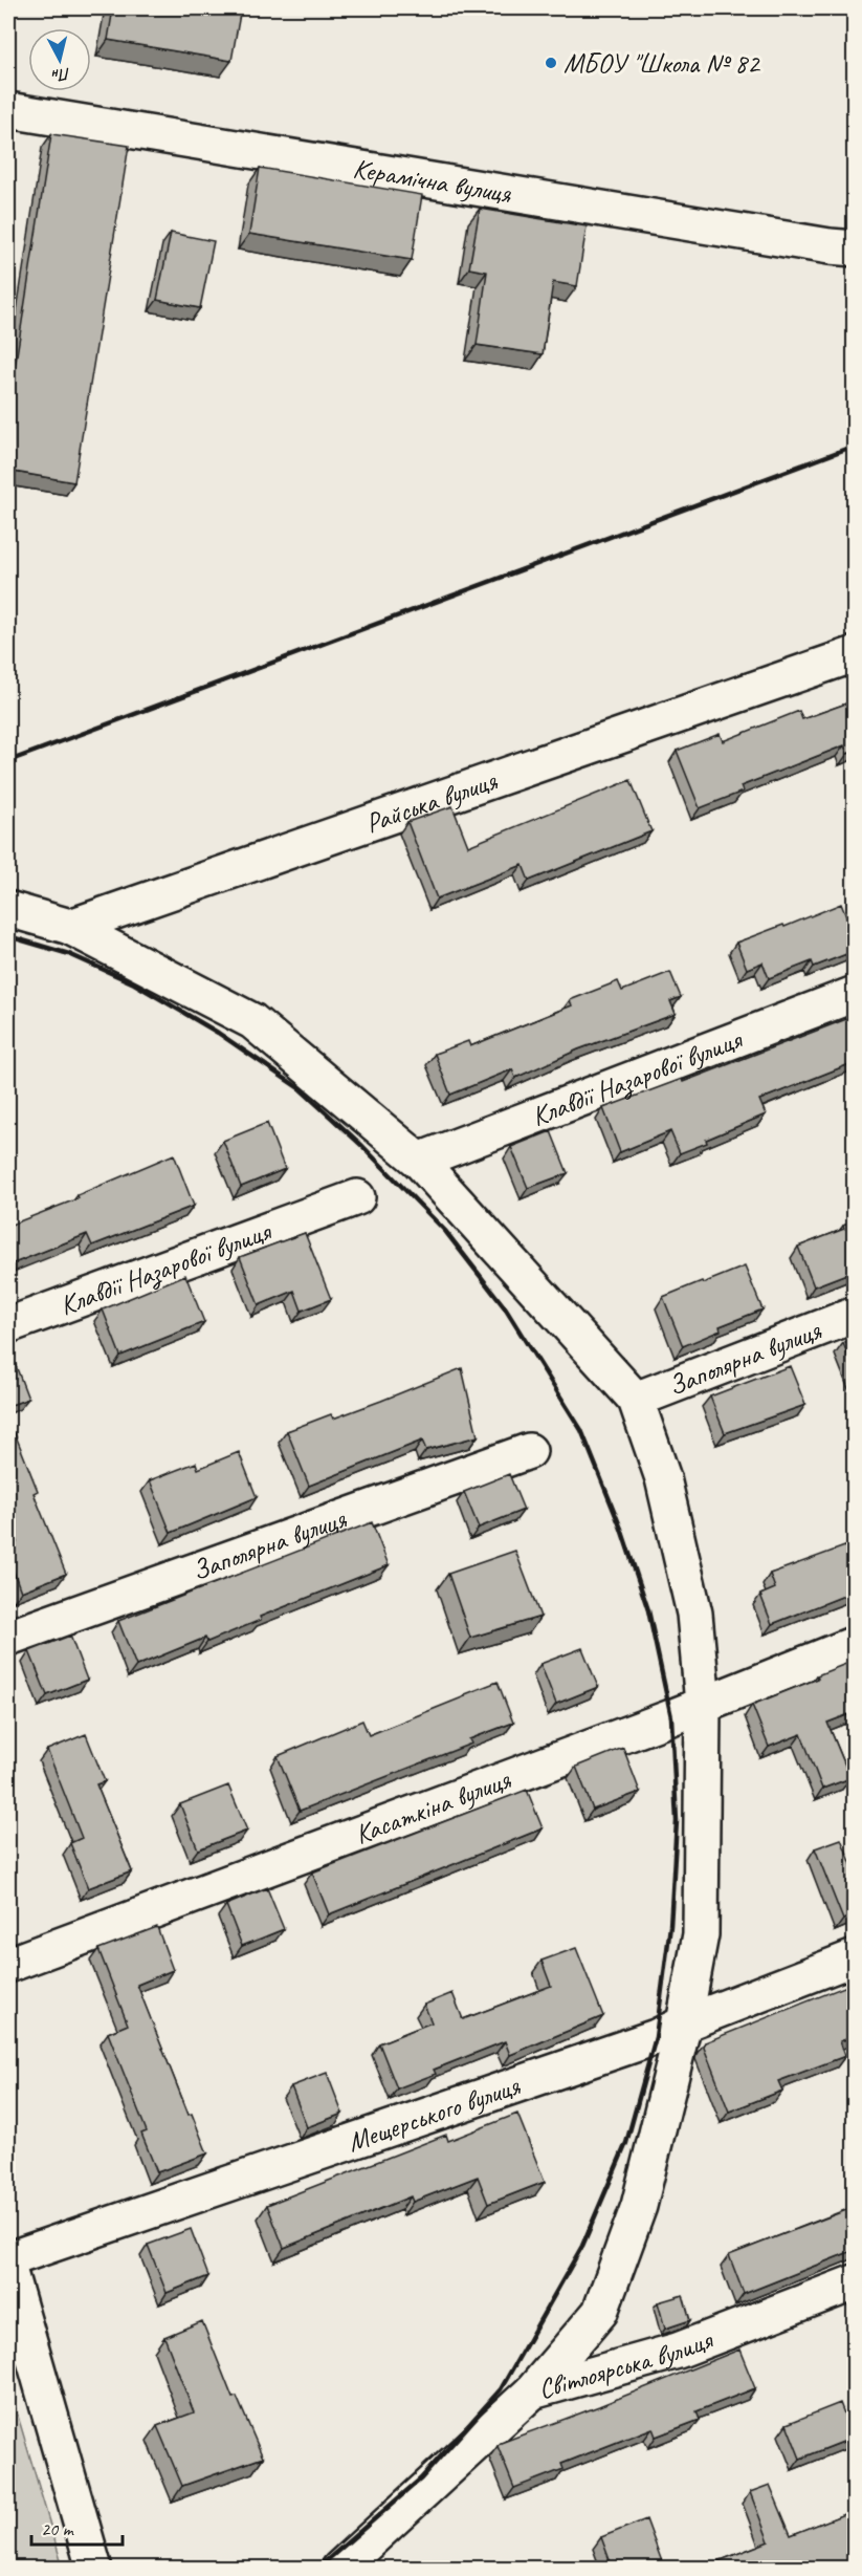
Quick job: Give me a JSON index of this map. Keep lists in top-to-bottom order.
{
  "streets": {
    "street": [
      "Керамічна вулиця",
      "Райська вулиця",
      "Клавдії Назарової вулиця",
      "Заполярна вулиця",
      "Касаткіна вулиця",
      "Мещерського вулиця",
      "Світлоярська вулиця"
    ]
  },
  "places": ["МБОУ \"Школа № 82"],
  "scale_bar": "20 m",
  "north": "bottom"
}
